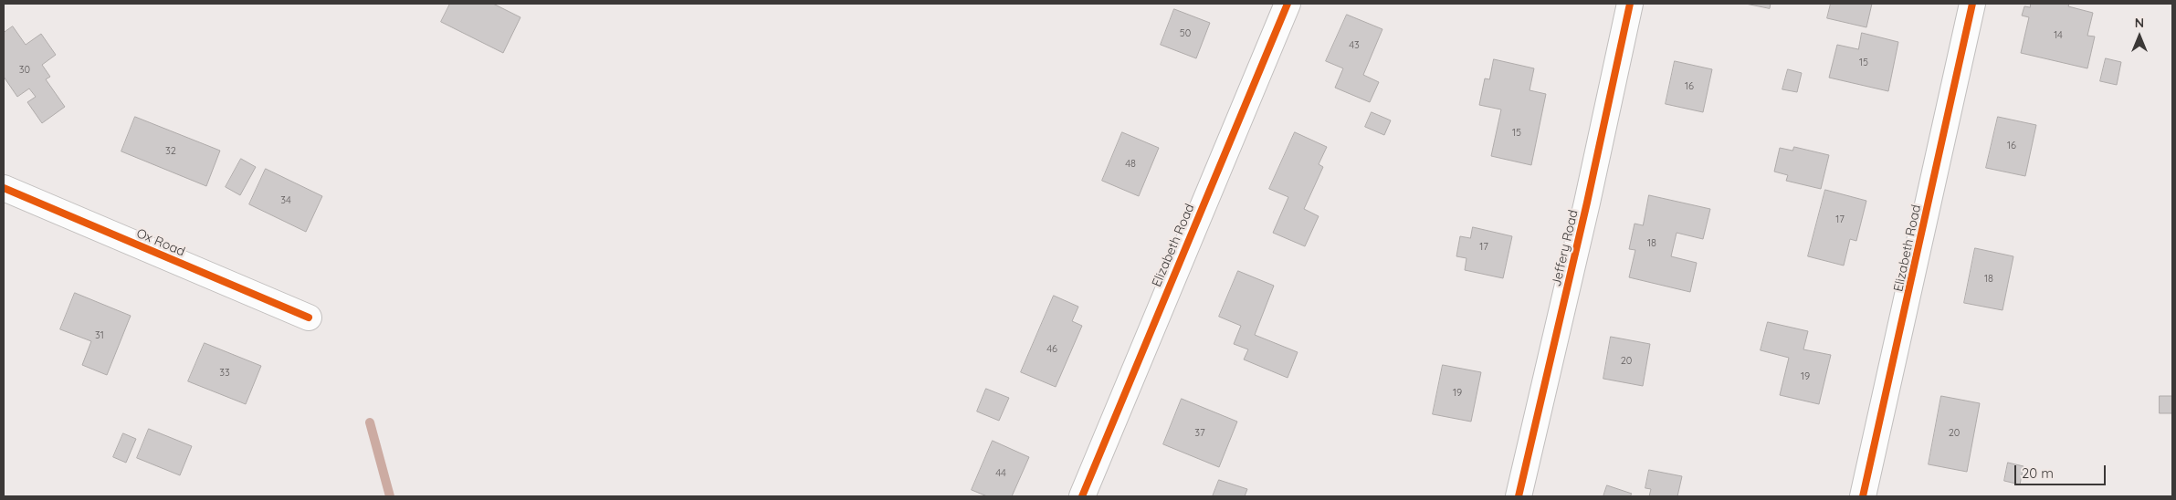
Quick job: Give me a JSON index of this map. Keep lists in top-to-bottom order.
{
  "streets": {
    "street": ["Ox Road", "Elizabeth Road", "Jeffery Road"]
  },
  "house_numbers": [
    "50",
    "14",
    "43",
    "15",
    "30",
    "16",
    "15",
    "16",
    "32",
    "48",
    "34",
    "17",
    "18",
    "17",
    "18",
    "31",
    "46",
    "20",
    "33",
    "19",
    "19",
    "37",
    "20",
    "44"
  ],
  "scale_bar": "20 m",
  "north": "top"
}
